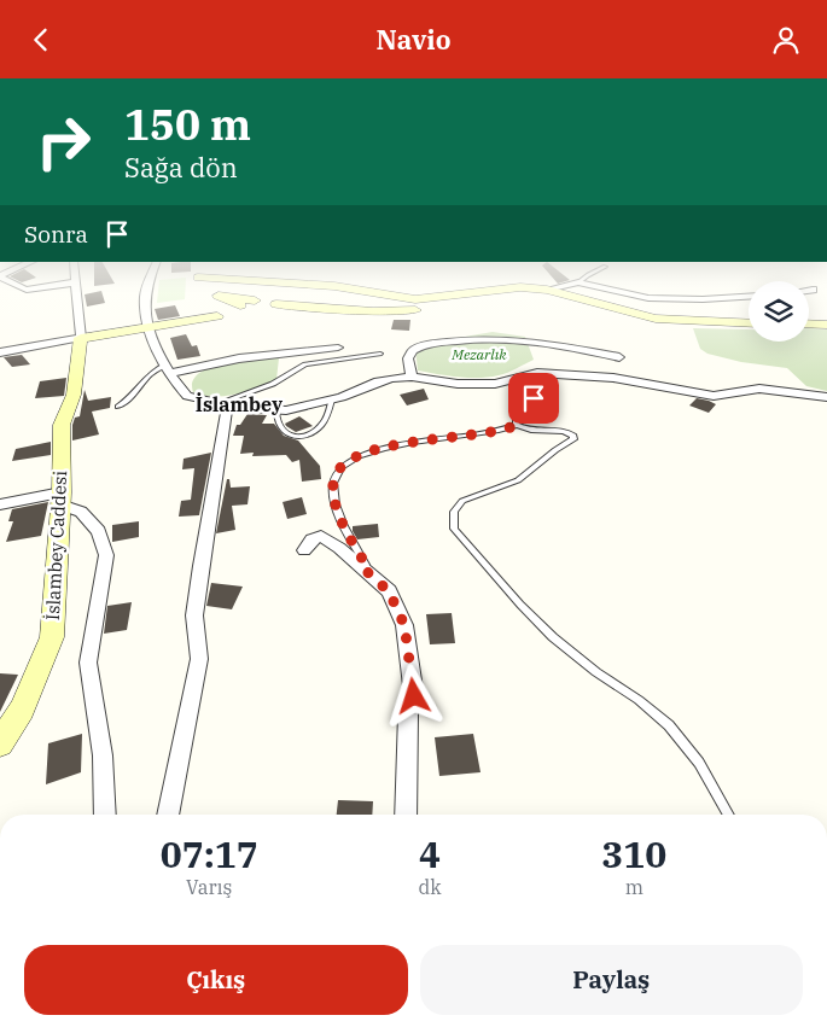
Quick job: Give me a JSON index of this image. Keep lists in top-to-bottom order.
{
  "streets": {
    "street": ["İslambey Caddesi"]
  },
  "districts": ["İslambey"],
  "parks": ["Mezarlık"],
  "page": {
    "header": "Navio",
    "turn": ["150 m", "Sağa dön"],
    "then": "Sonra",
    "eta": [
      "07:17",
      "Varış",
      "4",
      "dk",
      "310",
      "m"
    ],
    "buttons": ["Çıkış", "Paylaş"]
  }
}
